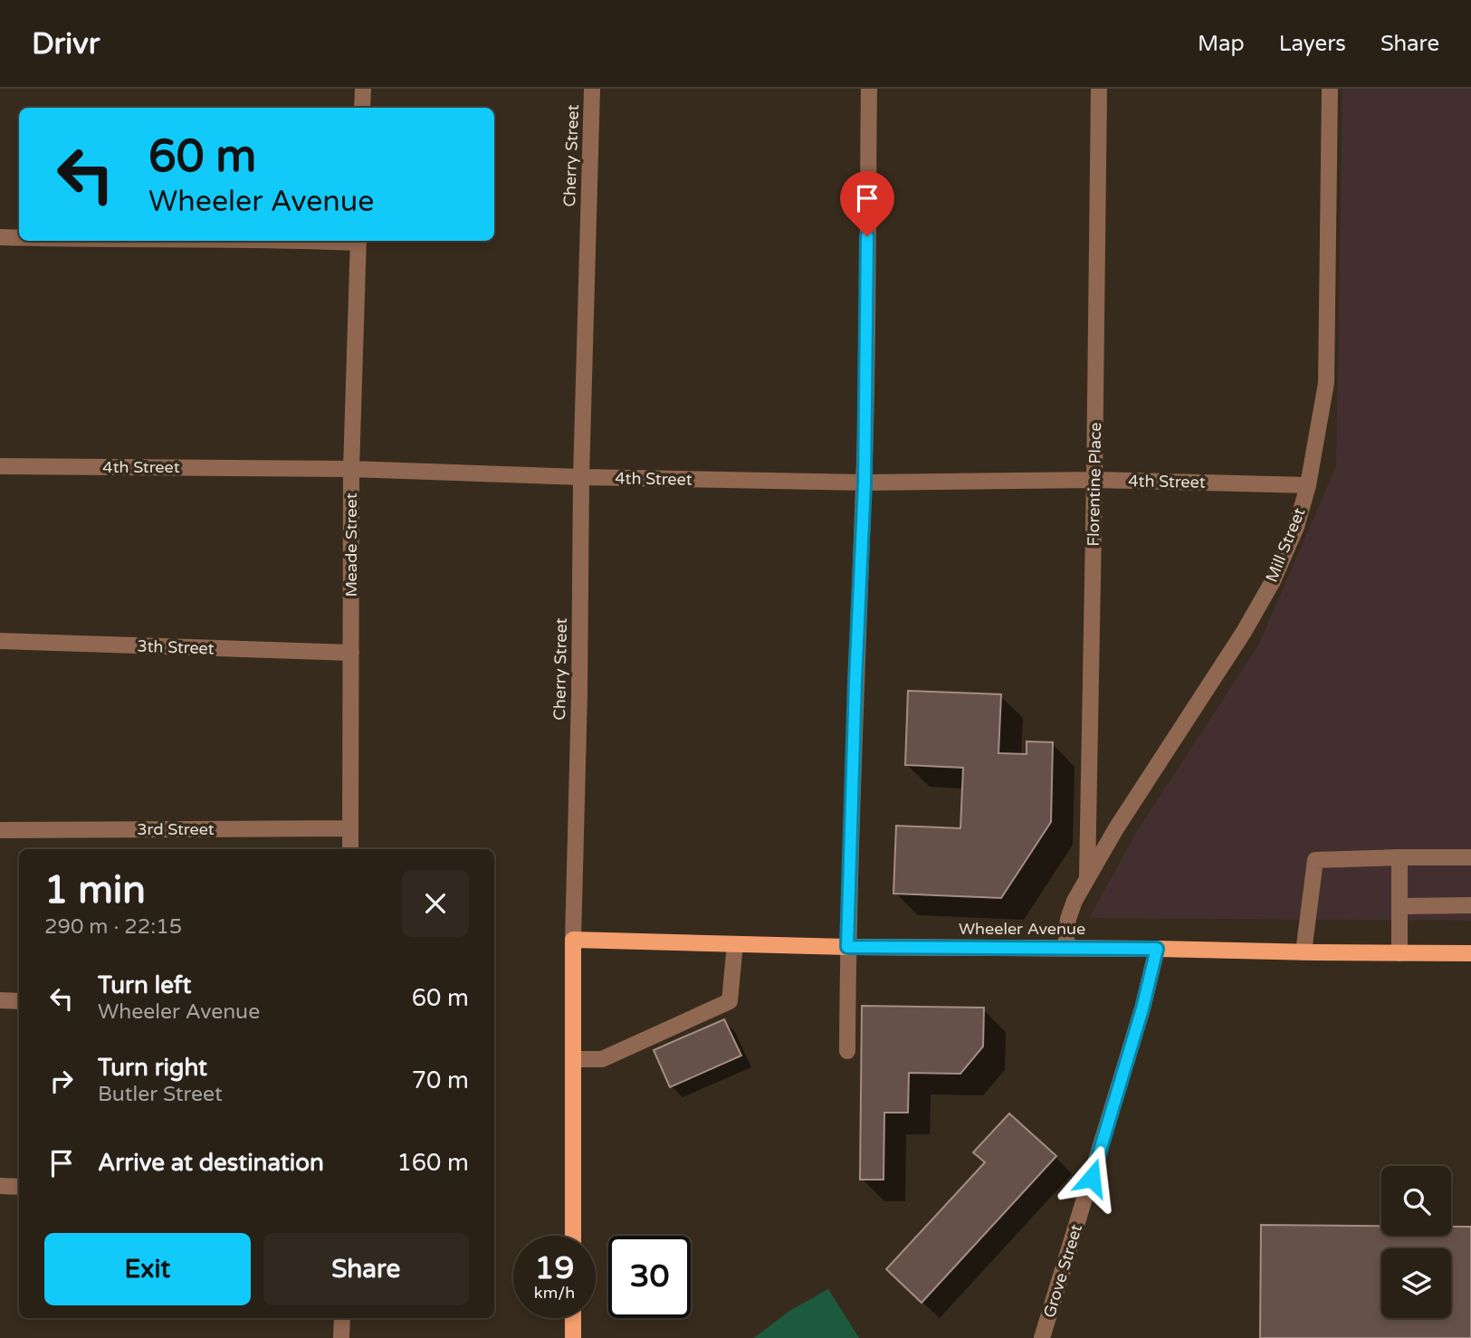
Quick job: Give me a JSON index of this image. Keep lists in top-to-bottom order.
{
  "streets": {
    "main road": ["Cherry Street", "Wheeler Avenue"],
    "street": [
      "4th Street",
      "Florentine Place",
      "Meade Street",
      "Mill Street",
      "3th Street",
      "3rd Street",
      "Grove Street"
    ]
  },
  "crossings": [
    ["Cherry Street", "4th Street"],
    ["Cherry Street", "Wheeler Avenue"],
    ["4th Street", "Florentine Place"],
    ["4th Street", "Meade Street"],
    ["4th Street", "Mill Street"],
    ["Florentine Place", "Mill Street"],
    ["Meade Street", "3th Street"],
    ["Meade Street", "3rd Street"],
    ["Mill Street", "Wheeler Avenue"],
    ["Wheeler Avenue", "Grove Street"]
  ],
  "page": {
    "header": "Drivr",
    "nav": ["Map", "Layers", "Share"],
    "turn": ["60 m", "Wheeler Avenue"],
    "heading": ["1 min", "290 m · 22:15"],
    "list": [
      {
        "name": "Turn left",
        "note": "Wheeler Avenue",
        "value": "60 m"
      },
      {
        "name": "Turn right",
        "note": "Butler Street",
        "value": "70 m"
      },
      {
        "name": "Arrive at destination",
        "value": "160 m"
      }
    ],
    "buttons": ["Exit", "Share"],
    "speed": "19 km/h",
    "limit": "30"
  }
}
